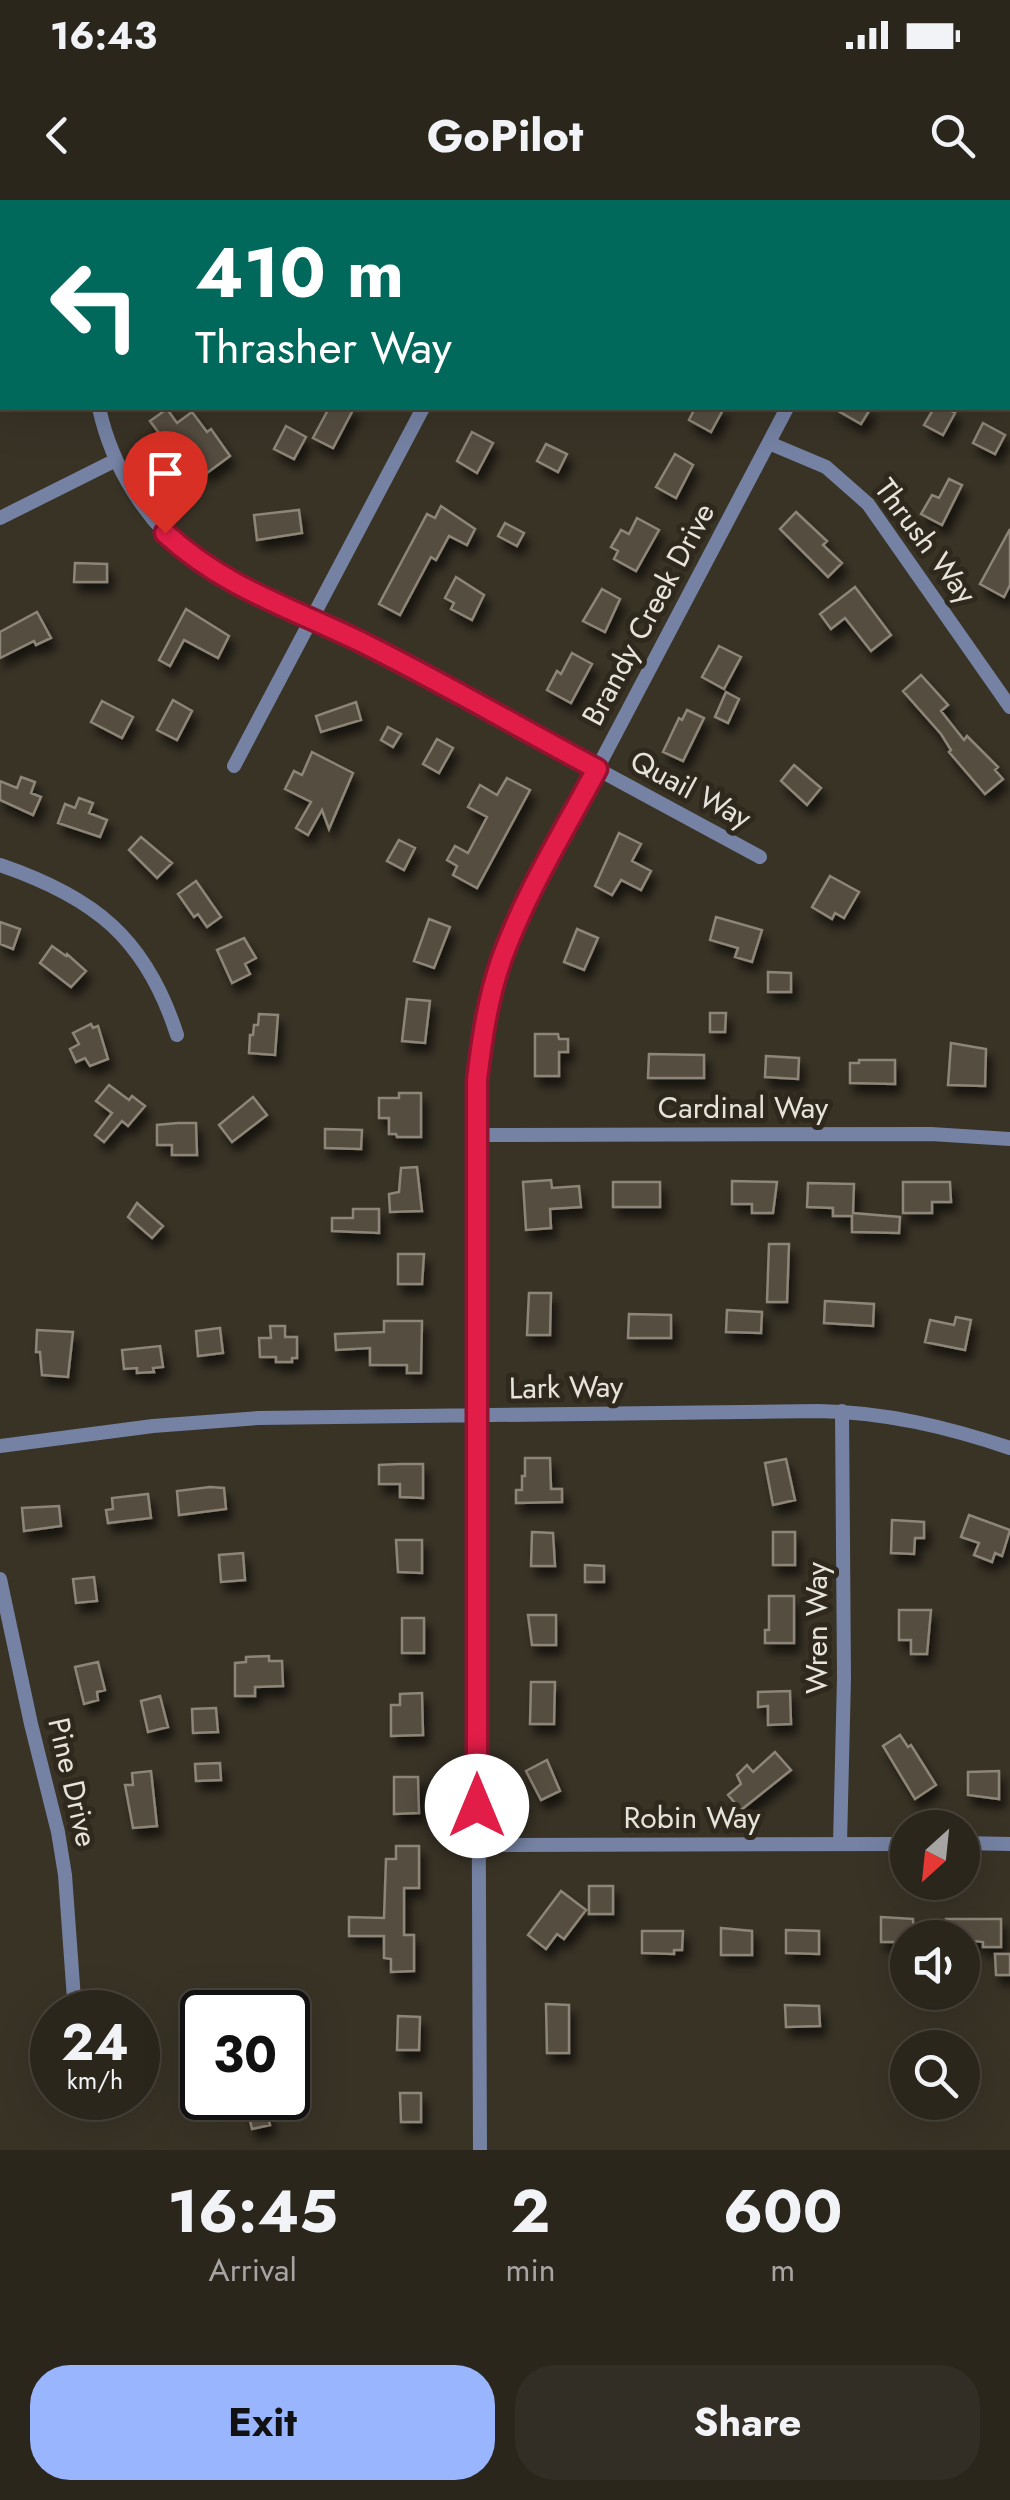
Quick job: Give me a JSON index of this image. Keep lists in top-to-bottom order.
{
  "streets": {
    "street": [
      "Thrush Way",
      "Brandy Creek Drive",
      "Quail Way",
      "Cardinal Way",
      "Lark Way",
      "Wren Way",
      "Pine Drive",
      "Robin Way"
    ]
  },
  "crossings": [
    ["Thrush Way", "Brandy Creek Drive"],
    ["Brandy Creek Drive", "Quail Way"],
    ["Brandy Creek Drive", "Cardinal Way"],
    ["Brandy Creek Drive", "Lark Way"],
    ["Brandy Creek Drive", "Robin Way"],
    ["Lark Way", "Wren Way"],
    ["Wren Way", "Robin Way"]
  ],
  "north": "bottom left",
  "page": {
    "status": "16:43",
    "header": "GoPilot",
    "turn": ["410 m", "Thrasher Way"],
    "speed": "24 km/h",
    "limit": "30",
    "eta": [
      "16:45",
      "Arrival",
      "2",
      "min",
      "600",
      "m"
    ],
    "buttons": ["Exit", "Share"]
  }
}
